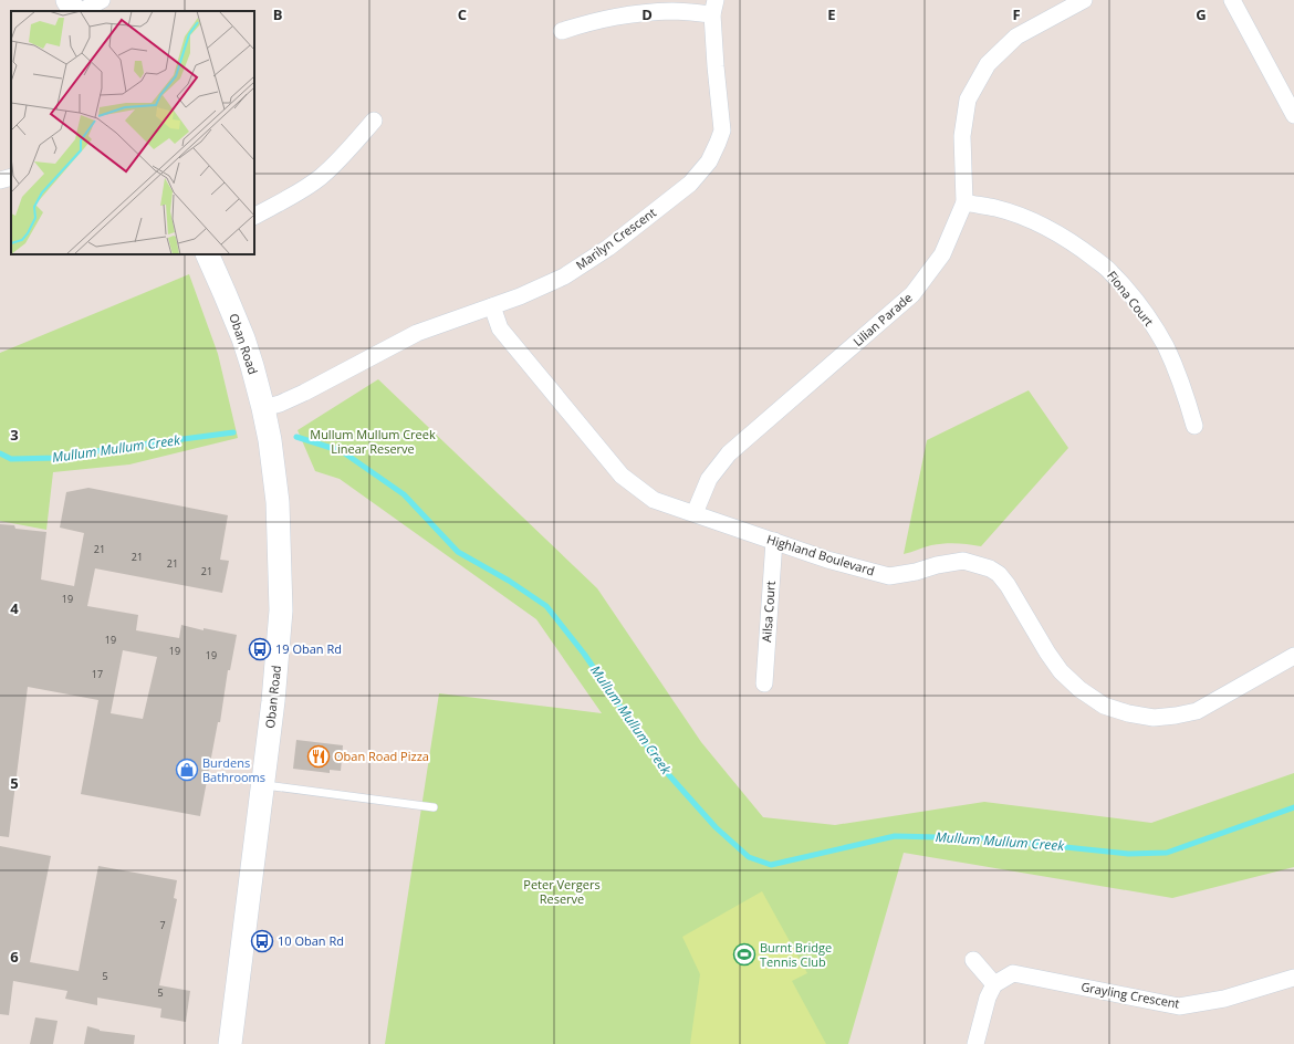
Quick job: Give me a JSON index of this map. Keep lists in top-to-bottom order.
{
  "streets": {
    "main road": ["Oban Road"],
    "street": [
      "Marilyn Crescent",
      "Fiona Court",
      "Lilian Parade",
      "Highland Boulevard",
      "Ailsa Court",
      "Grayling Crescent"
    ]
  },
  "crossings": [
    ["Marilyn Crescent", "Oban Road"],
    ["Marilyn Crescent", "Highland Boulevard"],
    ["Fiona Court", "Lilian Parade"],
    ["Lilian Parade", "Highland Boulevard"],
    ["Highland Boulevard", "Ailsa Court"]
  ],
  "water": ["Mullum Mullum Creek"],
  "parks": ["Mullum Mullum Creek Linear Reserve", "Peter Vergers Reserve"],
  "places": {
    "bus stop": ["19 Oban Rd", "10 Oban Rd"],
    "restaurant": ["Oban Road Pizza"],
    "shop": ["Burdens Bathrooms"],
    "sports": ["Burnt Bridge Tennis Club"]
  },
  "house_numbers": [
    "21",
    "21",
    "21",
    "21",
    "19",
    "19",
    "19",
    "19",
    "17",
    "7",
    "5",
    "5"
  ],
  "grid": {
    "columns": [
      "B",
      "C",
      "D",
      "E",
      "F",
      "G"
    ],
    "rows": [
      "3",
      "4",
      "5",
      "6"
    ]
  }
}
